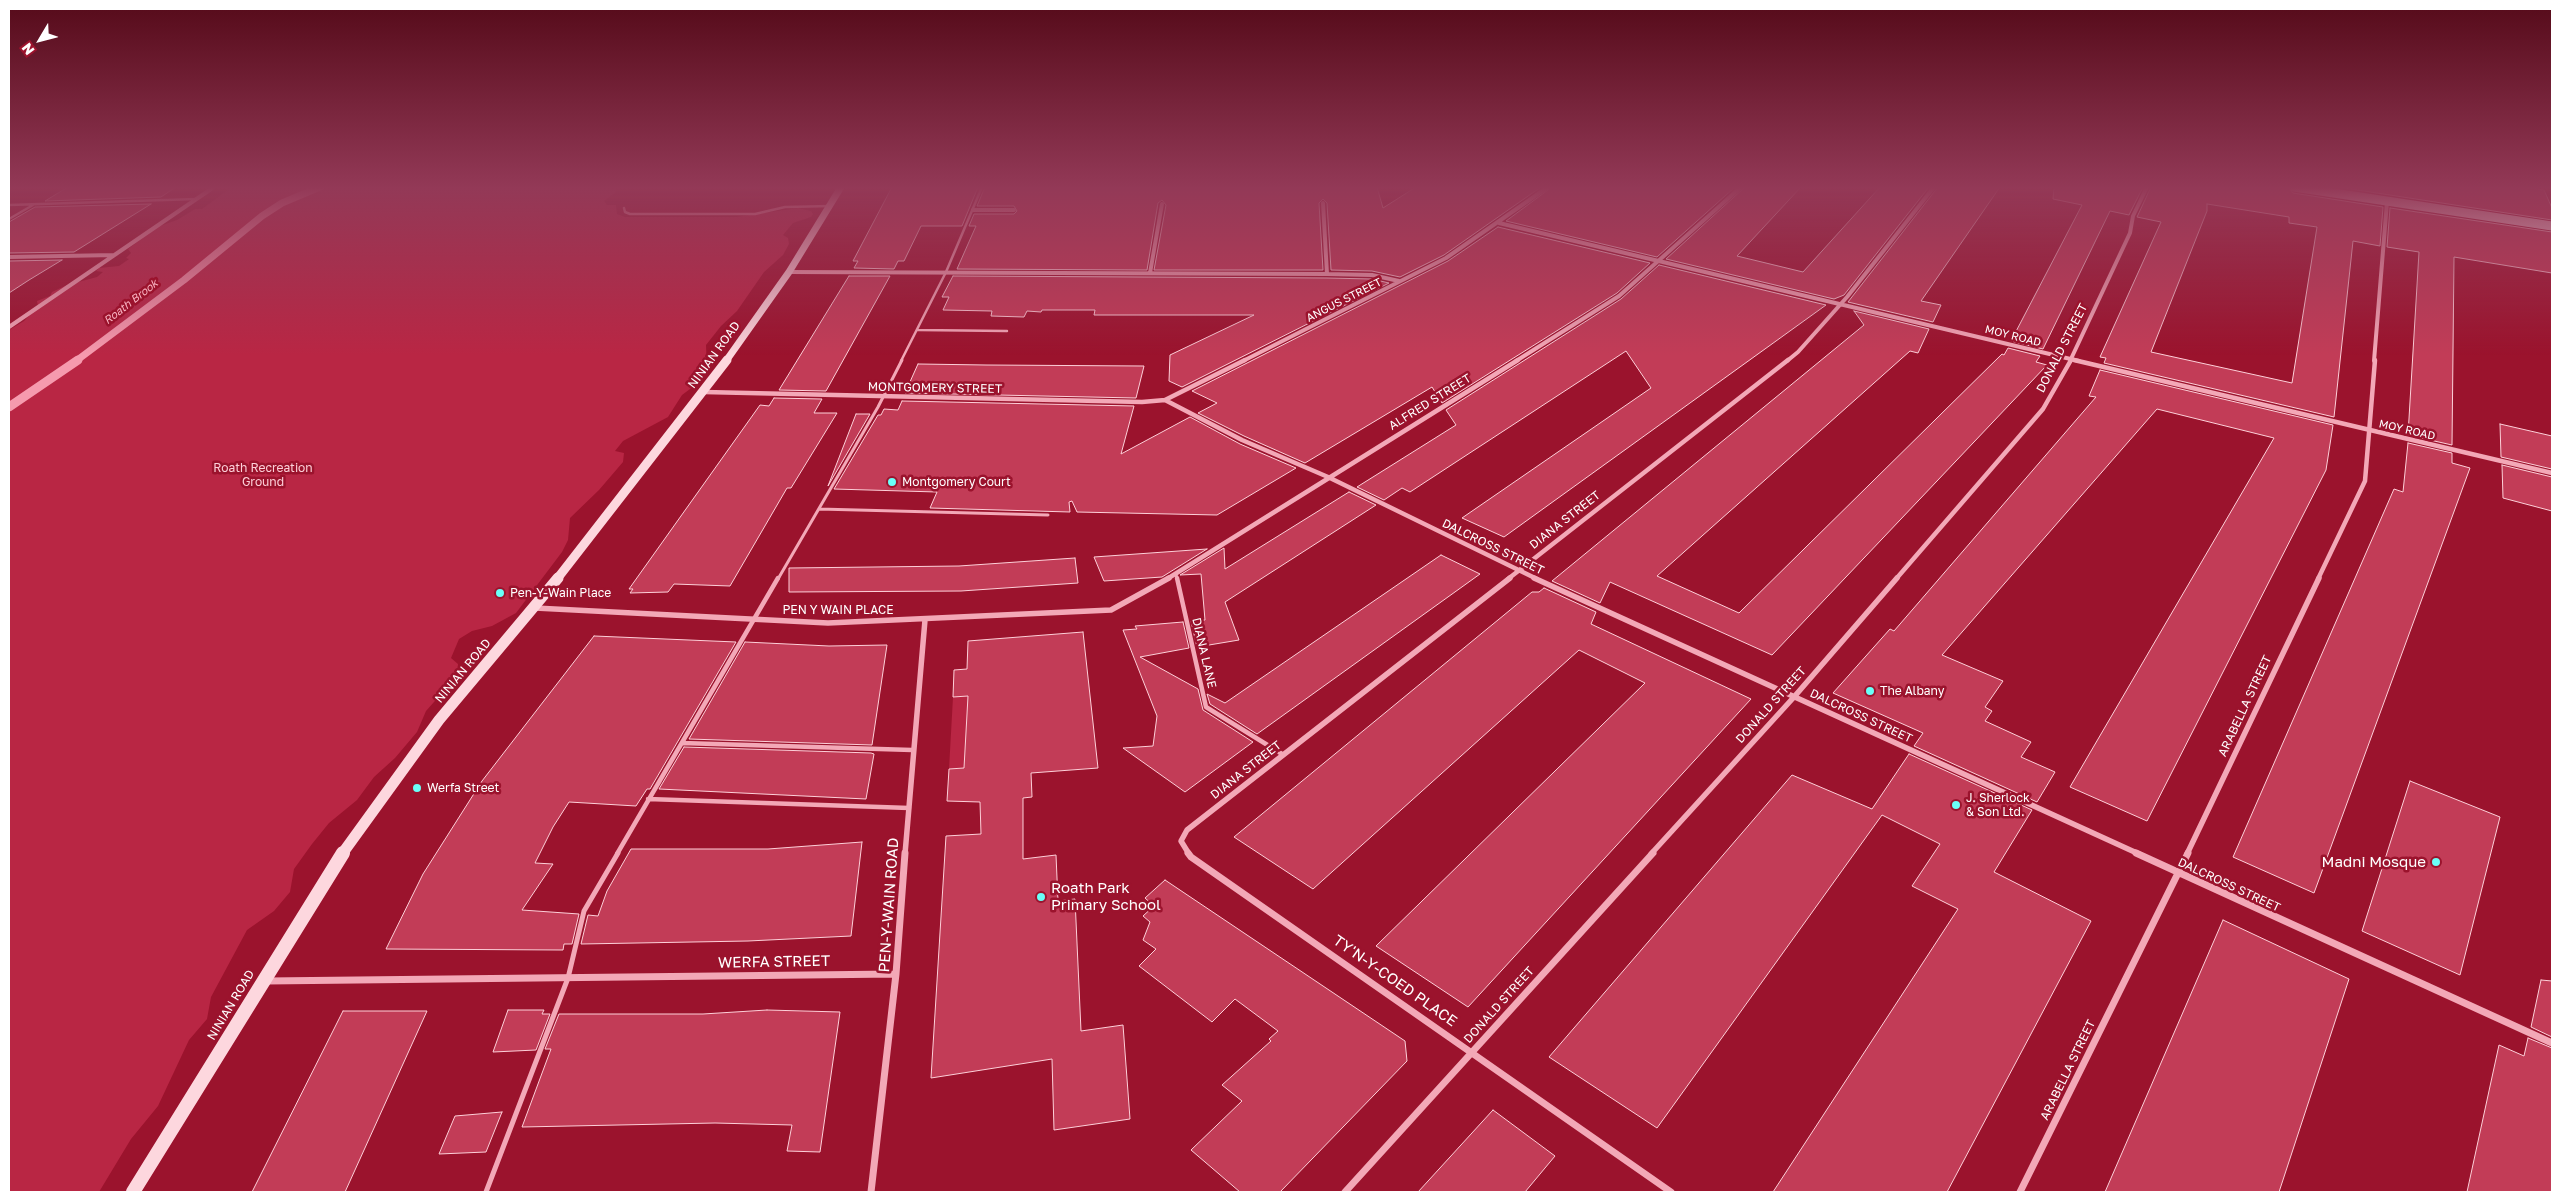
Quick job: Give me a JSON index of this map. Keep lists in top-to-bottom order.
{
  "streets": {
    "street": [
      "ANGUS STREET",
      "MOY ROAD",
      "DONALD STREET",
      "NINIAN ROAD",
      "MONTGOMERY STREET",
      "ALFRED STREET",
      "DIANA STREET",
      "DALCROSS STREET",
      "PEN Y WAIN PLACE",
      "ARABELLA STREET",
      "PEN-Y-WAIN ROAD",
      "WERFA STREET",
      "TY'N-Y-COED PLACE"
    ],
    "lane": ["DIANA LANE"]
  },
  "crossings": [
    ["ANGUS STREET", "MONTGOMERY STREET"],
    ["ANGUS STREET", "DALCROSS STREET"],
    ["MOY ROAD", "DONALD STREET"],
    ["MOY ROAD", "ALFRED STREET"],
    ["MOY ROAD", "DIANA STREET"],
    ["MOY ROAD", "ARABELLA STREET"],
    ["DONALD STREET", "DALCROSS STREET"],
    ["DONALD STREET", "TY'N-Y-COED PLACE"],
    ["NINIAN ROAD", "MONTGOMERY STREET"],
    ["NINIAN ROAD", "PEN Y WAIN PLACE"],
    ["NINIAN ROAD", "WERFA STREET"],
    ["MONTGOMERY STREET", "DALCROSS STREET"],
    ["ALFRED STREET", "DALCROSS STREET"],
    ["ALFRED STREET", "PEN Y WAIN PLACE"],
    ["ALFRED STREET", "DIANA LANE"],
    ["DIANA STREET", "DALCROSS STREET"],
    ["DIANA STREET", "DIANA LANE"],
    ["DIANA STREET", "TY'N-Y-COED PLACE"],
    ["DALCROSS STREET", "ARABELLA STREET"],
    ["PEN Y WAIN PLACE", "PEN-Y-WAIN ROAD"],
    ["PEN-Y-WAIN ROAD", "WERFA STREET"]
  ],
  "water": ["Roath Brook"],
  "parks": ["Roath Recreation Ground"],
  "places": [
    "Montgomery Court",
    "Pen-Y-Wain Place",
    "The Albany",
    "Werfa Street",
    "J. Sherlock & Son Ltd.",
    "Madni Mosque",
    "Roath Park Primary School"
  ],
  "north": "bottom left"
}
